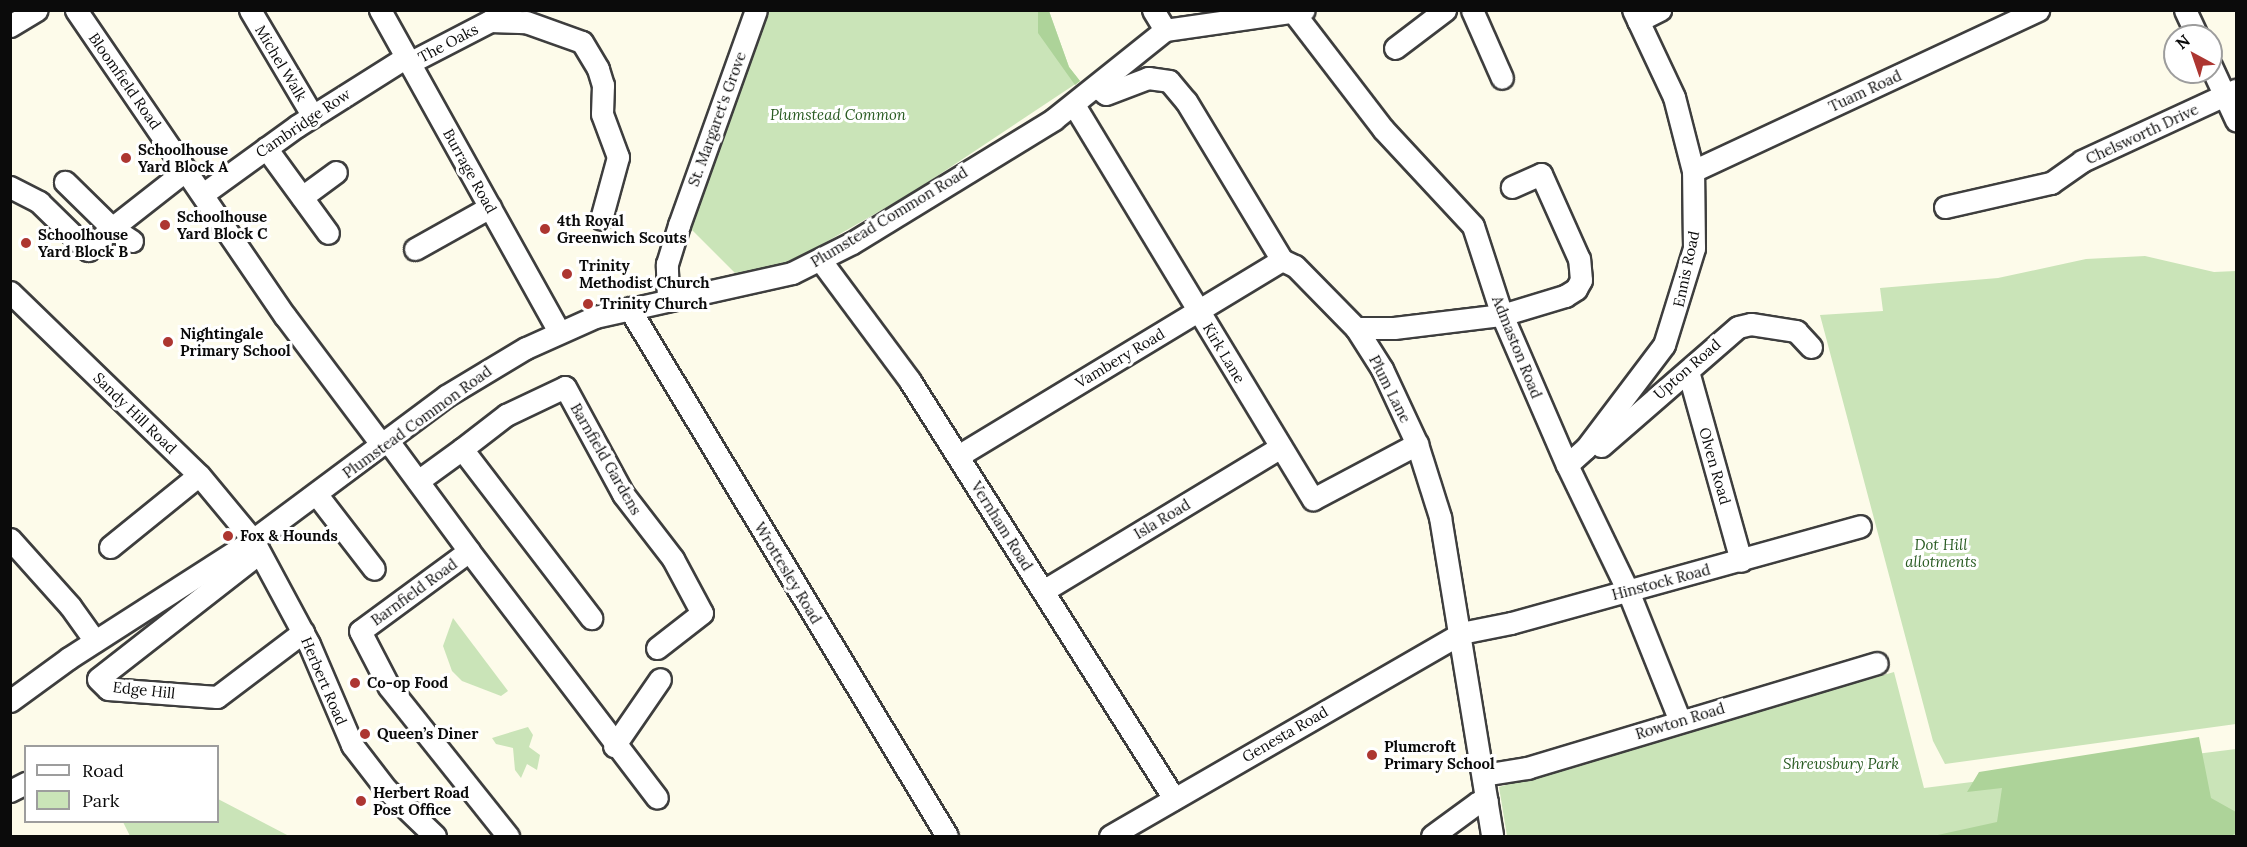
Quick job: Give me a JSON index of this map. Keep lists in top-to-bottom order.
{
  "streets": {
    "street": [
      "The Oaks",
      "Michel Walk",
      "Bloomfield Road",
      "Tuam Road",
      "St. Margaret's Grove",
      "Cambridge Row",
      "Chelsworth Drive",
      "Burrage Road",
      "Plumstead Common Road",
      "Ennis Road",
      "Admaston Road",
      "Kirk Lane",
      "Vambery Road",
      "Upton Road",
      "Plum Lane",
      "Sandy Hill Road",
      "Barnfield Gardens",
      "Olven Road",
      "Isla Road",
      "Vernham Road",
      "Wrottesley Road",
      "Hinstock Road",
      "Barnfield Road",
      "Herbert Road",
      "Edge Hill",
      "Rowton Road",
      "Genesta Road"
    ]
  },
  "crossings": [
    ["The Oaks", "Cambridge Row"],
    ["The Oaks", "Burrage Road"],
    ["Michel Walk", "Cambridge Row"],
    ["Bloomfield Road", "Cambridge Row"],
    ["Bloomfield Road", "Plumstead Common Road"],
    ["Bloomfield Road", "Barnfield Road"],
    ["Tuam Road", "Ennis Road"],
    ["St. Margaret's Grove", "Plumstead Common Road"],
    ["Cambridge Row", "Burrage Road"],
    ["Burrage Road", "Plumstead Common Road"],
    ["Plumstead Common Road", "Kirk Lane"],
    ["Plumstead Common Road", "Plum Lane"],
    ["Plumstead Common Road", "Sandy Hill Road"],
    ["Plumstead Common Road", "Vernham Road"],
    ["Plumstead Common Road", "Wrottesley Road"],
    ["Plumstead Common Road", "Barnfield Road"],
    ["Plumstead Common Road", "Herbert Road"],
    ["Plumstead Common Road", "Edge Hill"],
    ["Ennis Road", "Admaston Road"],
    ["Ennis Road", "Upton Road"],
    ["Admaston Road", "Hinstock Road"],
    ["Admaston Road", "Rowton Road"],
    ["Kirk Lane", "Vambery Road"],
    ["Kirk Lane", "Plum Lane"],
    ["Kirk Lane", "Isla Road"],
    ["Vambery Road", "Plum Lane"],
    ["Vambery Road", "Vernham Road"],
    ["Upton Road", "Olven Road"],
    ["Plum Lane", "Hinstock Road"],
    ["Plum Lane", "Rowton Road"],
    ["Plum Lane", "Genesta Road"],
    ["Sandy Hill Road", "Herbert Road"],
    ["Sandy Hill Road", "Edge Hill"],
    ["Barnfield Gardens", "Barnfield Road"],
    ["Olven Road", "Hinstock Road"],
    ["Isla Road", "Vernham Road"],
    ["Vernham Road", "Genesta Road"],
    ["Hinstock Road", "Genesta Road"],
    ["Herbert Road", "Edge Hill"]
  ],
  "parks": ["Plumstead Common", "Dot Hill allotments", "Shrewsbury Park"],
  "places": [
    "Schoolhouse Yard Block A",
    "Schoolhouse Yard Block C",
    "4th Royal Greenwich Scouts",
    "Schoolhouse Yard Block B",
    "Trinity Methodist Church",
    "Trinity Church",
    "Nightingale Primary School",
    "Fox & Hounds",
    "Co-op Food",
    "Queen’s Diner",
    "Plumcroft Primary School",
    "Herbert Road Post Office"
  ],
  "legend": ["Road", "Park"],
  "north": "top left"
}
